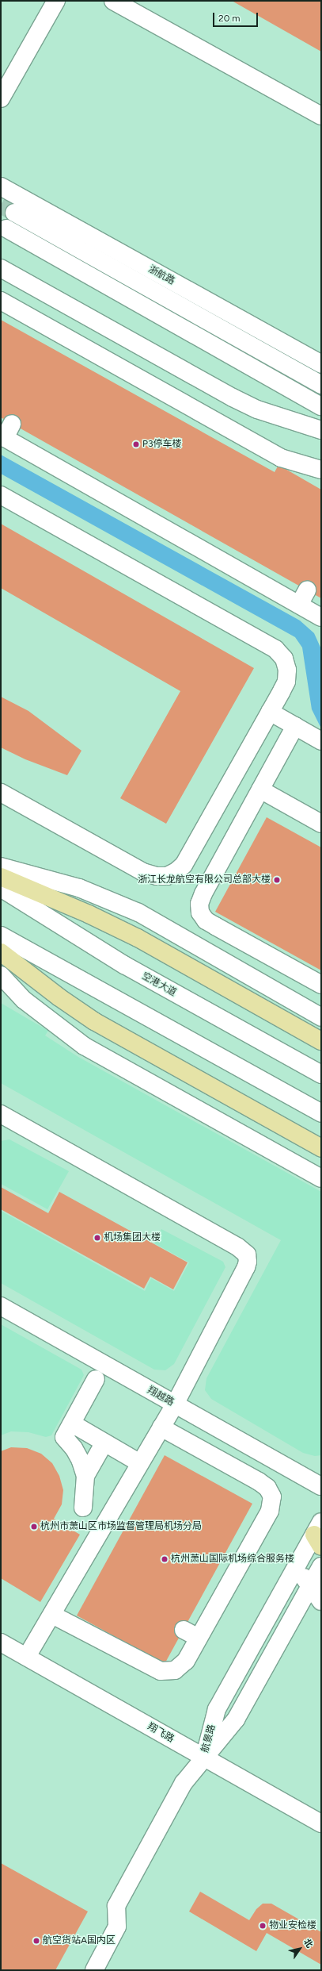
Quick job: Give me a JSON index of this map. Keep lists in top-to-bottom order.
{
  "streets": {
    "street": [
      "浙航路",
      "空港大道",
      "翔越路",
      "翔飞路",
      "航景路"
    ]
  },
  "crossings": [
    ["翔飞路", "航景路"]
  ],
  "places": [
    "P3停车楼",
    "浙江长龙航空有限公司总部大楼",
    "机场集团大楼",
    "杭州市萧山区市场监督管理局机场分局",
    "杭州萧山国际机场综合服务楼",
    "物业安检楼",
    "航空货站A国内区"
  ],
  "scale_bar": "20 m",
  "north": "top right"
}
